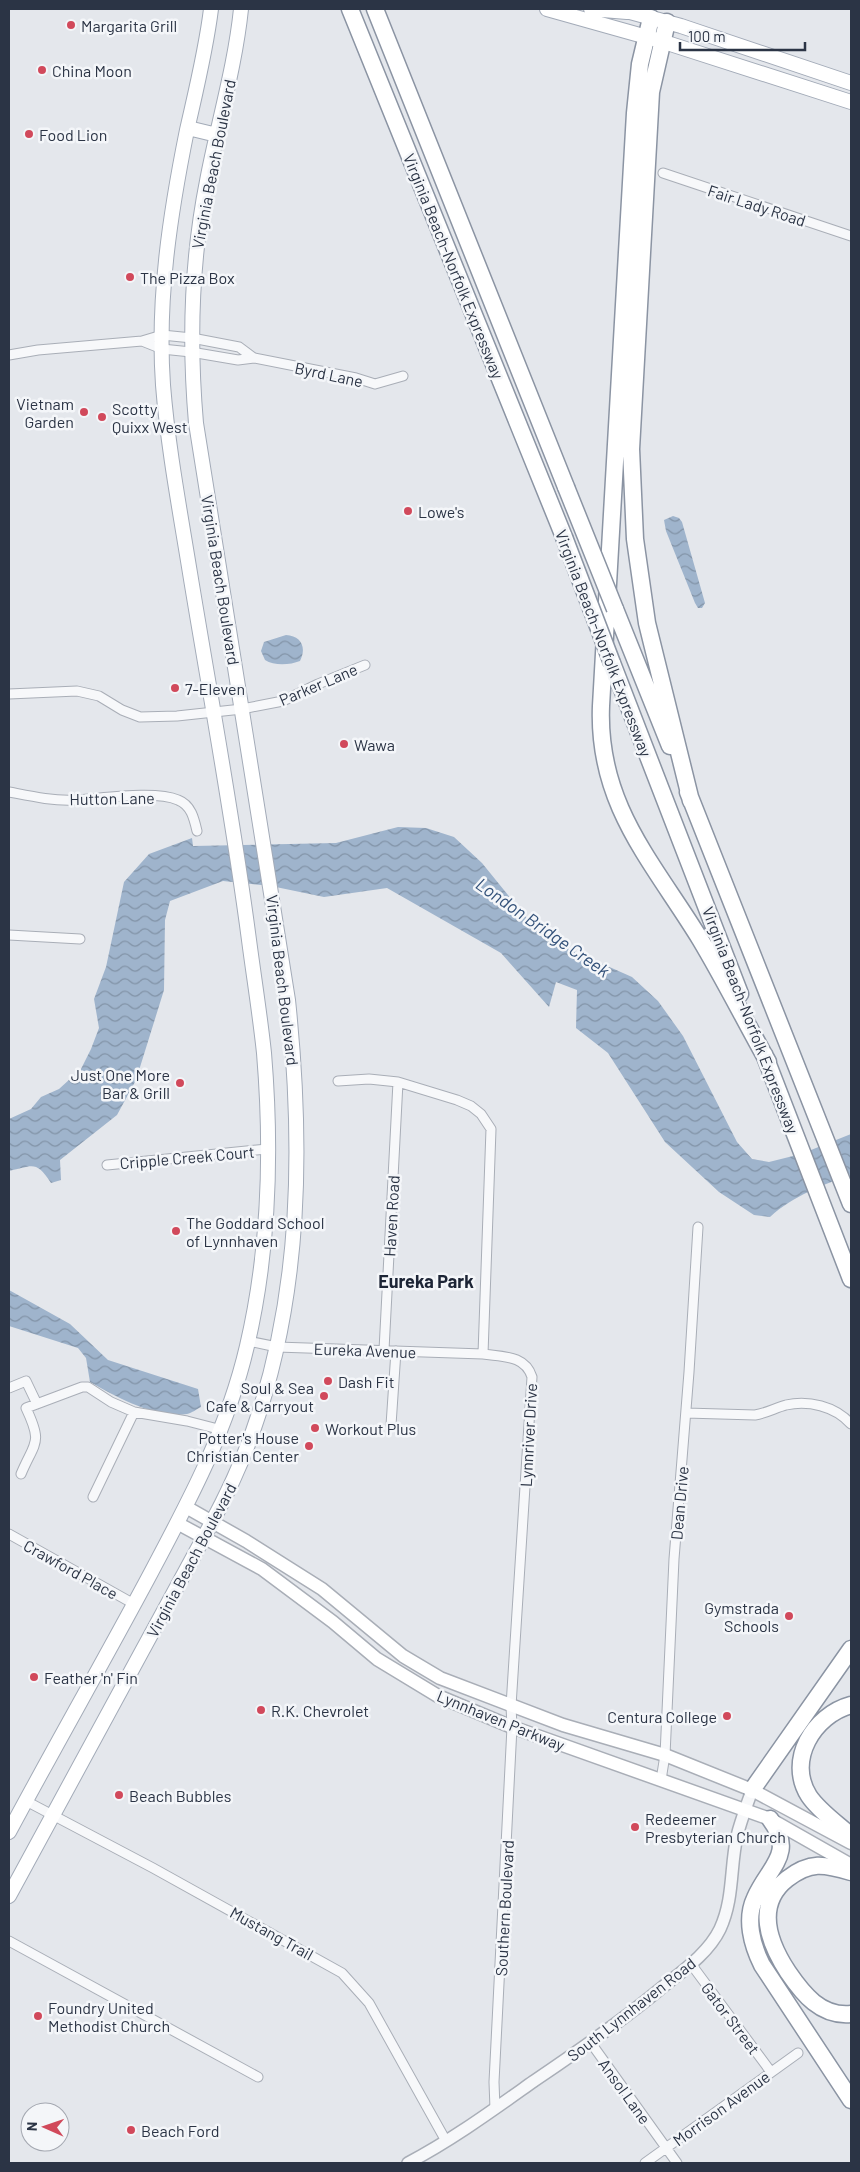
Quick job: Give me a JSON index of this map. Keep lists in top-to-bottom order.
{
  "streets": {
    "highway": ["Virginia Beach-Norfolk Expressway"],
    "main road": ["Virginia Beach Boulevard", "Lynnhaven Parkway"],
    "street": [
      "Fair Lady Road",
      "Byrd Lane",
      "Parker Lane",
      "Hutton Lane",
      "Cripple Creek Court",
      "Haven Road",
      "Eureka Avenue",
      "Lynnriver Drive",
      "Dean Drive",
      "Crawford Place",
      "Southern Boulevard",
      "Mustang Trail",
      "South Lynnhaven Road",
      "Gator Street",
      "Ansol Lane",
      "Morrison Avenue"
    ]
  },
  "crossings": [
    ["Virginia Beach Boulevard", "Byrd Lane"],
    ["Virginia Beach Boulevard", "Parker Lane"],
    ["Virginia Beach Boulevard", "Cripple Creek Court"],
    ["Virginia Beach Boulevard", "Eureka Avenue"],
    ["Virginia Beach Boulevard", "Crawford Place"],
    ["Virginia Beach Boulevard", "Lynnhaven Parkway"],
    ["Virginia Beach Boulevard", "Mustang Trail"],
    ["Haven Road", "Eureka Avenue"],
    ["Eureka Avenue", "Lynnriver Drive"],
    ["Lynnriver Drive", "Lynnhaven Parkway"],
    ["Lynnriver Drive", "Southern Boulevard"],
    ["Dean Drive", "Lynnhaven Parkway"],
    ["Lynnhaven Parkway", "Southern Boulevard"],
    ["Lynnhaven Parkway", "South Lynnhaven Road"],
    ["Southern Boulevard", "South Lynnhaven Road"],
    ["Mustang Trail", "South Lynnhaven Road"],
    ["South Lynnhaven Road", "Gator Street"],
    ["South Lynnhaven Road", "Ansol Lane"],
    ["Gator Street", "Morrison Avenue"],
    ["Ansol Lane", "Morrison Avenue"]
  ],
  "districts": ["Eureka Park"],
  "water": ["London Bridge Creek"],
  "places": [
    "Margarita Grill",
    "China Moon",
    "Food Lion",
    "The Pizza Box",
    "Vietnam Garden",
    "Scotty Quixx West",
    "Lowe's",
    "7-Eleven",
    "Wawa",
    "Just One More Bar & Grill",
    "The Goddard School of Lynnhaven",
    "Dash Fit",
    "Soul & Sea Cafe & Carryout",
    "Workout Plus",
    "Potter's House Christian Center",
    "Gymstrada Schools",
    "Feather 'n' Fin",
    "R.K. Chevrolet",
    "Centura College",
    "Beach Bubbles",
    "Redeemer Presbyterian Church",
    "Foundry United Methodist Church",
    "Beach Ford"
  ],
  "scale_bar": "100 m",
  "north": "left"
}
